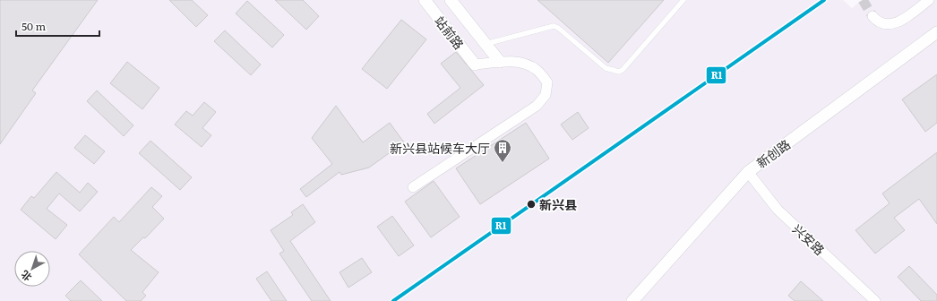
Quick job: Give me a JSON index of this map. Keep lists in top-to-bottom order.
{
  "streets": {
    "street": ["站前路", "新创路", "兴安路"]
  },
  "crossings": [
    ["新创路", "兴安路"]
  ],
  "places": {
    "building": ["新兴县站候车大厅"],
    "other": ["新兴县"]
  },
  "lines": ["transit line R1"],
  "scale_bar": "50 m",
  "north": "bottom left"
}
